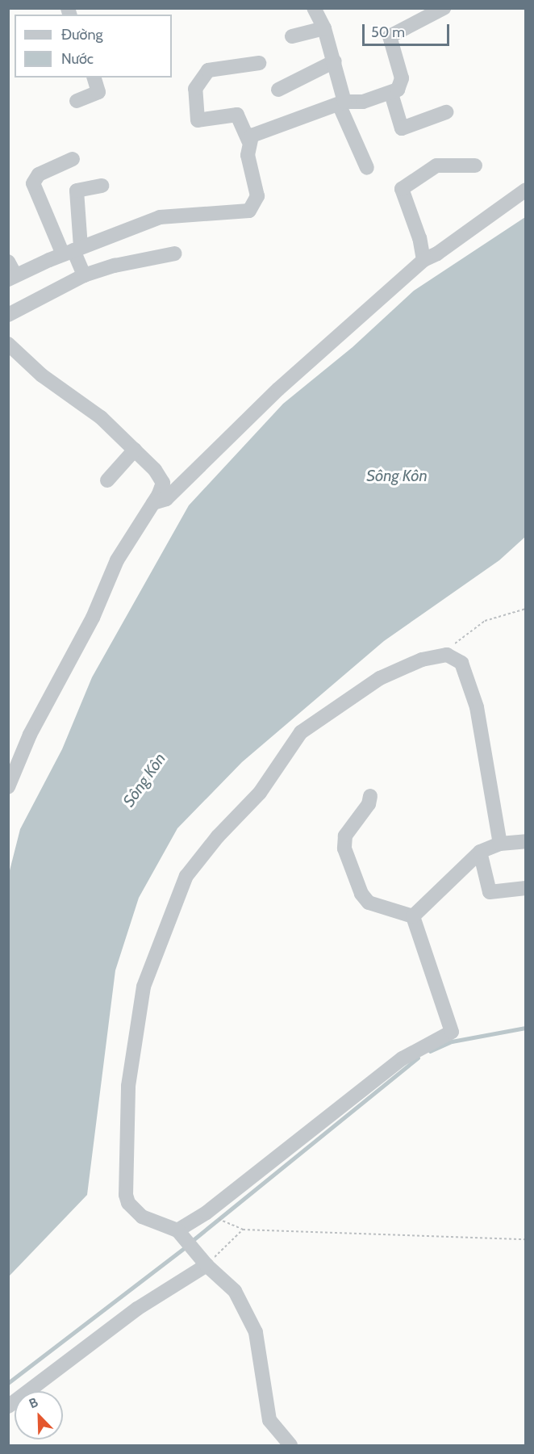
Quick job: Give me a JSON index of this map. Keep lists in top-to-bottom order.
{
  "water": ["Sông Kôn"],
  "legend": ["Đường", "Nước"],
  "scale_bar": "50 m",
  "north": "top left"
}
